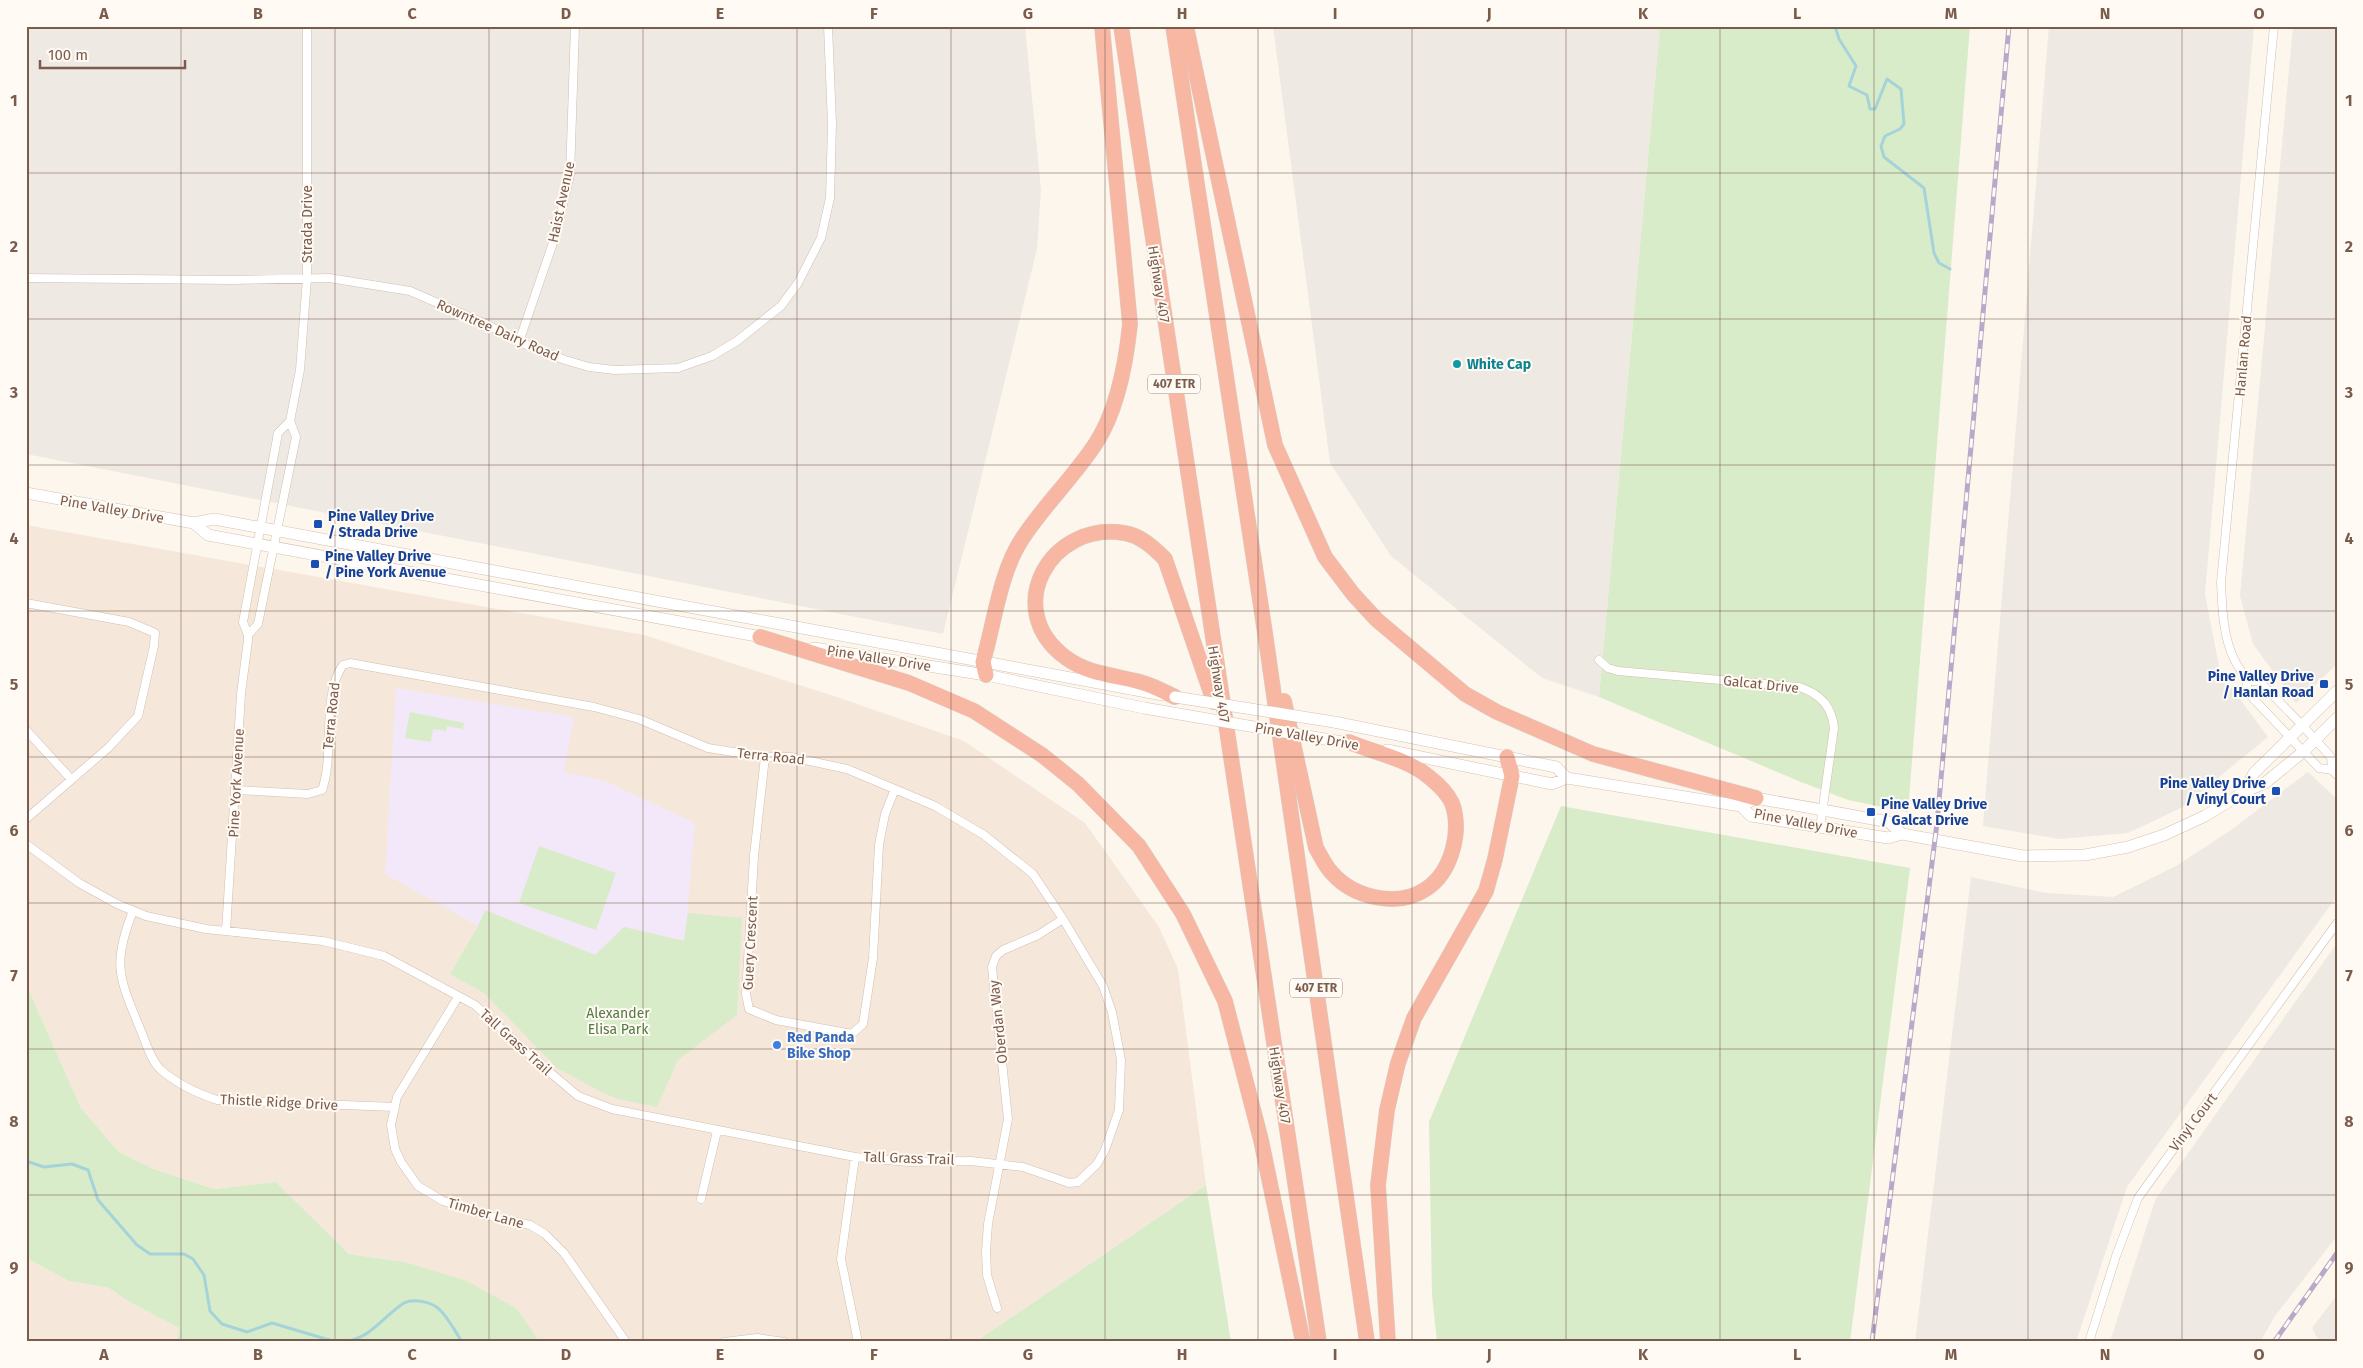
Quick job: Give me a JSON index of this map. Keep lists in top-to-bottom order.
{
  "streets": {
    "highway": ["Highway 407", "407 ETR"],
    "main road": ["Pine Valley Drive"],
    "street": [
      "Haist Avenue",
      "Strada Drive",
      "Rowntree Dairy Road",
      "Hanlan Road",
      "Galcat Drive",
      "Terra Road",
      "Pine York Avenue",
      "Guery Crescent",
      "Oberdan Way",
      "Tall Grass Trail",
      "Thistle Ridge Drive",
      "Vinyl Court",
      "Timber Lane"
    ]
  },
  "crossings": [
    ["Haist Avenue", "Rowntree Dairy Road"],
    ["Strada Drive", "Rowntree Dairy Road"],
    ["Strada Drive", "Pine Valley Drive"],
    ["Strada Drive", "Pine York Avenue"],
    ["Hanlan Road", "Pine Valley Drive"],
    ["Pine Valley Drive", "Galcat Drive"],
    ["Pine Valley Drive", "Pine York Avenue"],
    ["Terra Road", "Pine York Avenue"],
    ["Terra Road", "Guery Crescent"],
    ["Terra Road", "Oberdan Way"],
    ["Terra Road", "Tall Grass Trail"],
    ["Pine York Avenue", "Tall Grass Trail"],
    ["Oberdan Way", "Tall Grass Trail"],
    ["Tall Grass Trail", "Thistle Ridge Drive"],
    ["Tall Grass Trail", "Timber Lane"],
    ["Thistle Ridge Drive", "Timber Lane"]
  ],
  "parks": ["Alexander Elisa Park"],
  "places": {
    "other": ["White Cap", "Red Panda Bike Shop"],
    "transit": [
      "Pine Valley Drive / Strada Drive",
      "Pine Valley Drive / Pine York Avenue",
      "Pine Valley Drive / Hanlan Road",
      "Pine Valley Drive / Vinyl Court",
      "Pine Valley Drive / Galcat Drive"
    ]
  },
  "scale_bar": "100 m",
  "grid": {
    "columns": [
      "A",
      "B",
      "C",
      "D",
      "E",
      "F",
      "G",
      "H",
      "I",
      "J",
      "K",
      "L",
      "M",
      "N",
      "O"
    ],
    "rows": [
      "1",
      "2",
      "3",
      "4",
      "5",
      "6",
      "7",
      "8",
      "9"
    ]
  }
}
